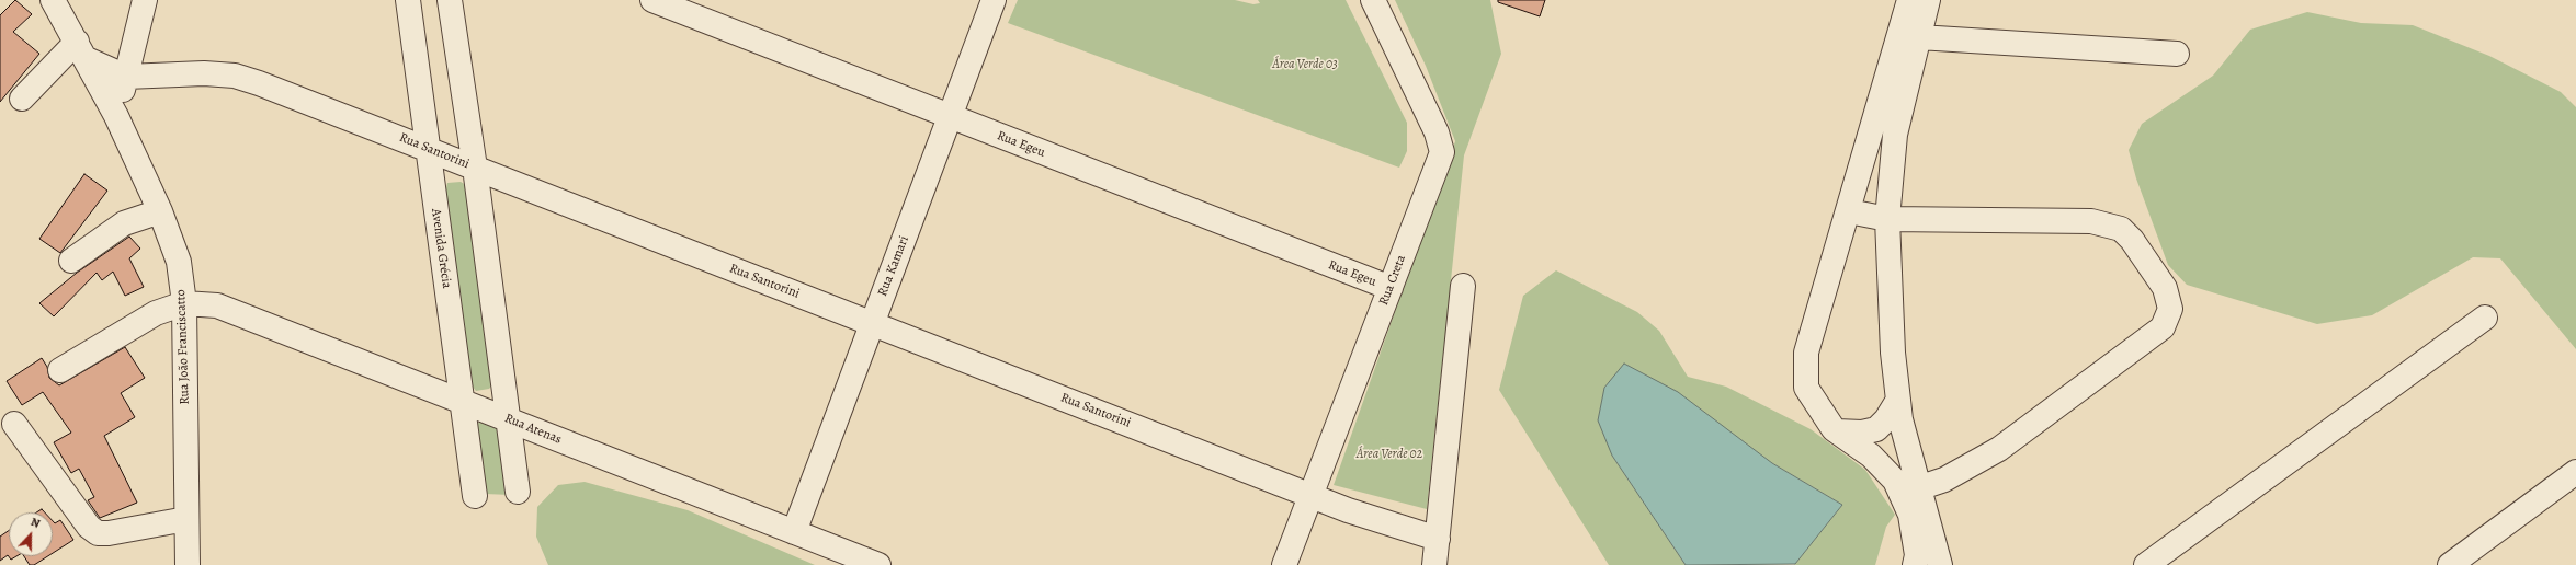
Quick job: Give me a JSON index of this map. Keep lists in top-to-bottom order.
{
  "streets": {
    "street": [
      "Rua Egeu",
      "Rua Santorini",
      "Avenida Grécia",
      "Rua Kamari",
      "Rua Creta",
      "Rua João Franciscatto",
      "Rua Atenas"
    ]
  },
  "crossings": [
    ["Rua Egeu", "Rua Kamari"],
    ["Rua Egeu", "Rua Creta"],
    ["Rua Santorini", "Avenida Grécia"],
    ["Rua Santorini", "Rua Kamari"],
    ["Rua Santorini", "Rua Creta"],
    ["Rua Santorini", "Rua João Franciscatto"],
    ["Avenida Grécia", "Rua Atenas"],
    ["Rua Kamari", "Rua Atenas"],
    ["Rua João Franciscatto", "Rua Atenas"]
  ],
  "parks": ["Área Verde 03", "Área Verde 02"],
  "north": "top"
}
